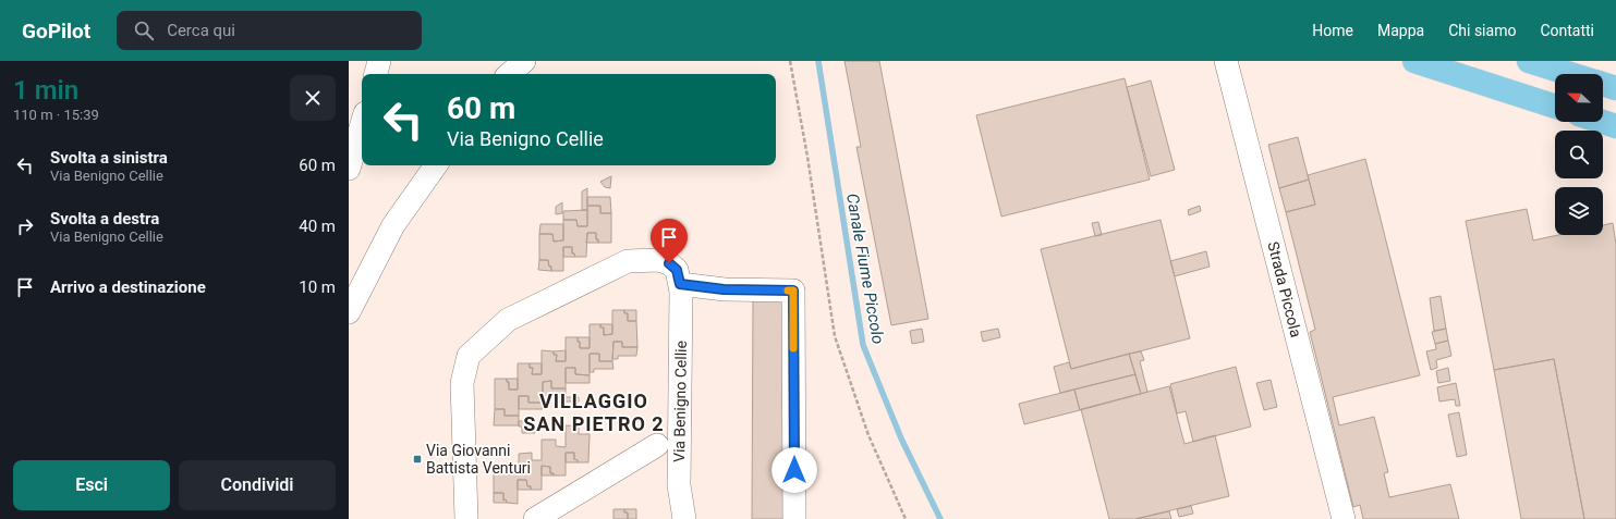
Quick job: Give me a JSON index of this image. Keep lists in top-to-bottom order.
{
  "streets": {
    "street": ["Strada Piccola", "Via Benigno Cellie"]
  },
  "districts": ["VILLAGGIO SAN PIETRO 2"],
  "water": ["Canale Fiume Piccolo"],
  "places": {
    "transit": ["Via Giovanni Battista Venturi"]
  },
  "north": "left",
  "page": {
    "header": "GoPilot",
    "search": "Cerca qui",
    "nav": [
      "Home",
      "Mappa",
      "Chi siamo",
      "Contatti"
    ],
    "heading": ["1 min", "110 m · 15:39"],
    "turn": ["60 m", "Via Benigno Cellie"],
    "list": [
      {
        "name": "Svolta a sinistra",
        "note": "Via Benigno Cellie",
        "value": "60 m"
      },
      {
        "name": "Svolta a destra",
        "note": "Via Benigno Cellie",
        "value": "40 m"
      },
      {
        "name": "Arrivo a destinazione",
        "value": "10 m"
      }
    ],
    "buttons": ["Esci", "Condividi"]
  }
}
